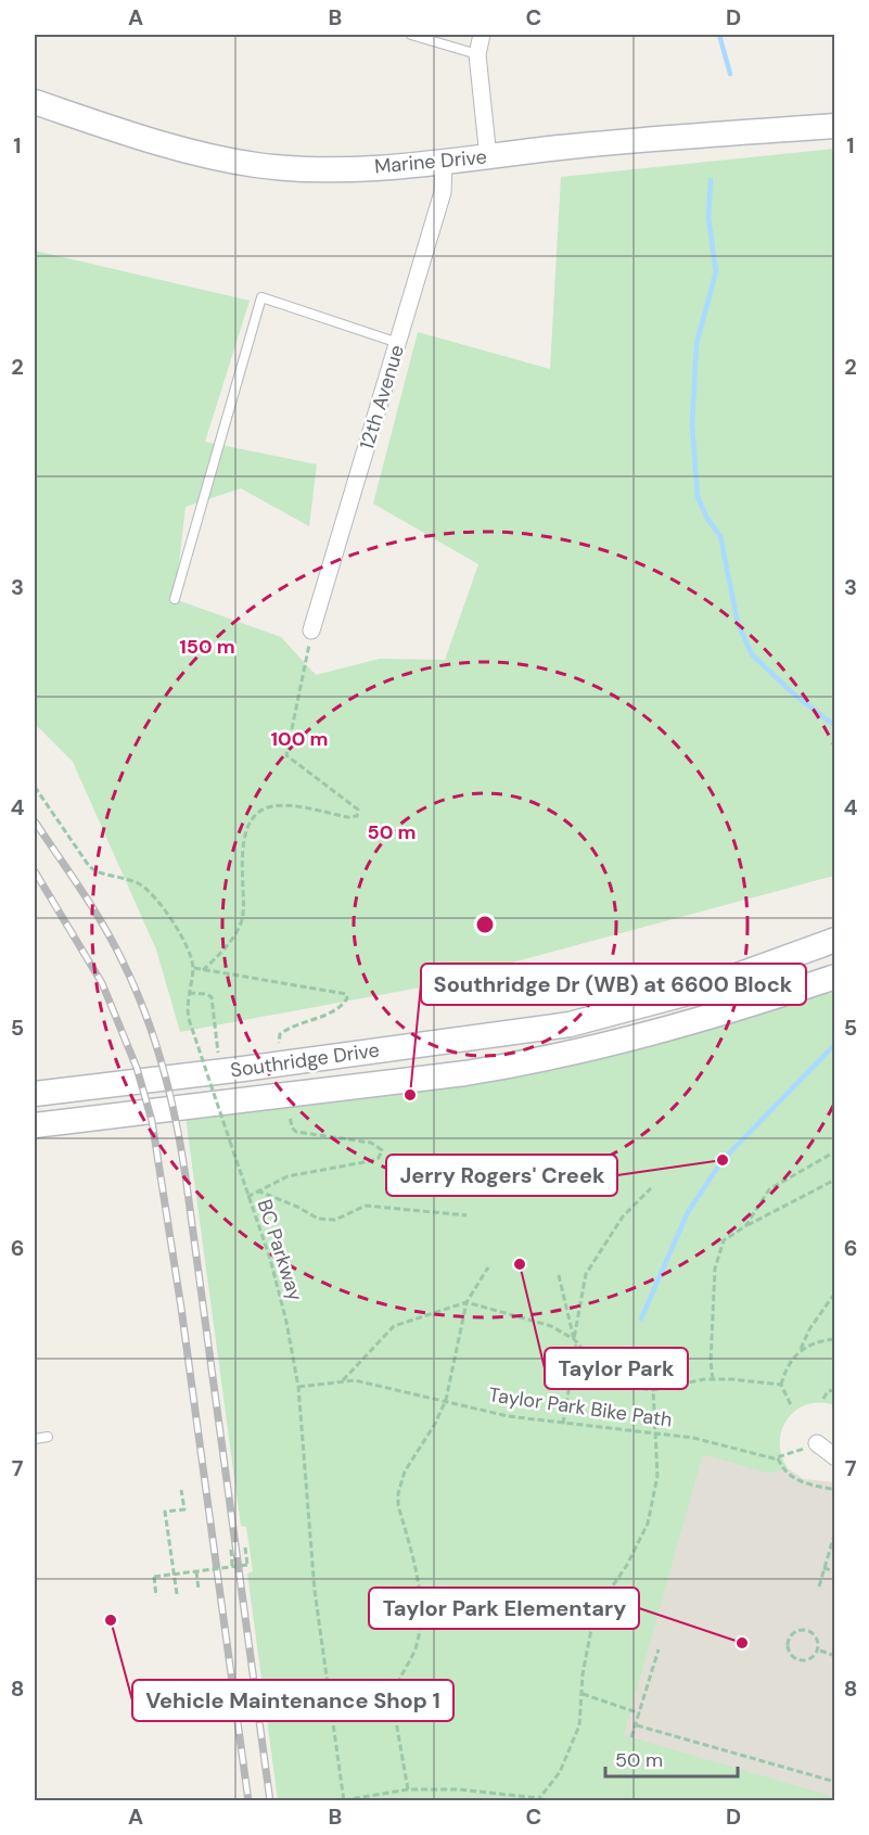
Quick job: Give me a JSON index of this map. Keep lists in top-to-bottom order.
{
  "streets": {
    "main road": ["Marine Drive", "Southridge Drive"],
    "street": ["12th Avenue"],
    "path": ["BC Parkway", "Taylor Park Bike Path"]
  },
  "crossings": [
    ["Marine Drive", "12th Avenue"],
    ["BC Parkway", "Taylor Park Bike Path"]
  ],
  "places": [
    "Southridge Dr (WB) at 6600 Block",
    "Jerry Rogers' Creek",
    "Taylor Park",
    "Vehicle Maintenance Shop 1",
    "Taylor Park Elementary"
  ],
  "scale_bar": "50 m",
  "grid": {
    "columns": [
      "A",
      "B",
      "C",
      "D"
    ],
    "rows": [
      "1",
      "2",
      "3",
      "4",
      "5",
      "6",
      "7",
      "8"
    ]
  },
  "rings": ["150 m", "100 m", "50 m"]
}
